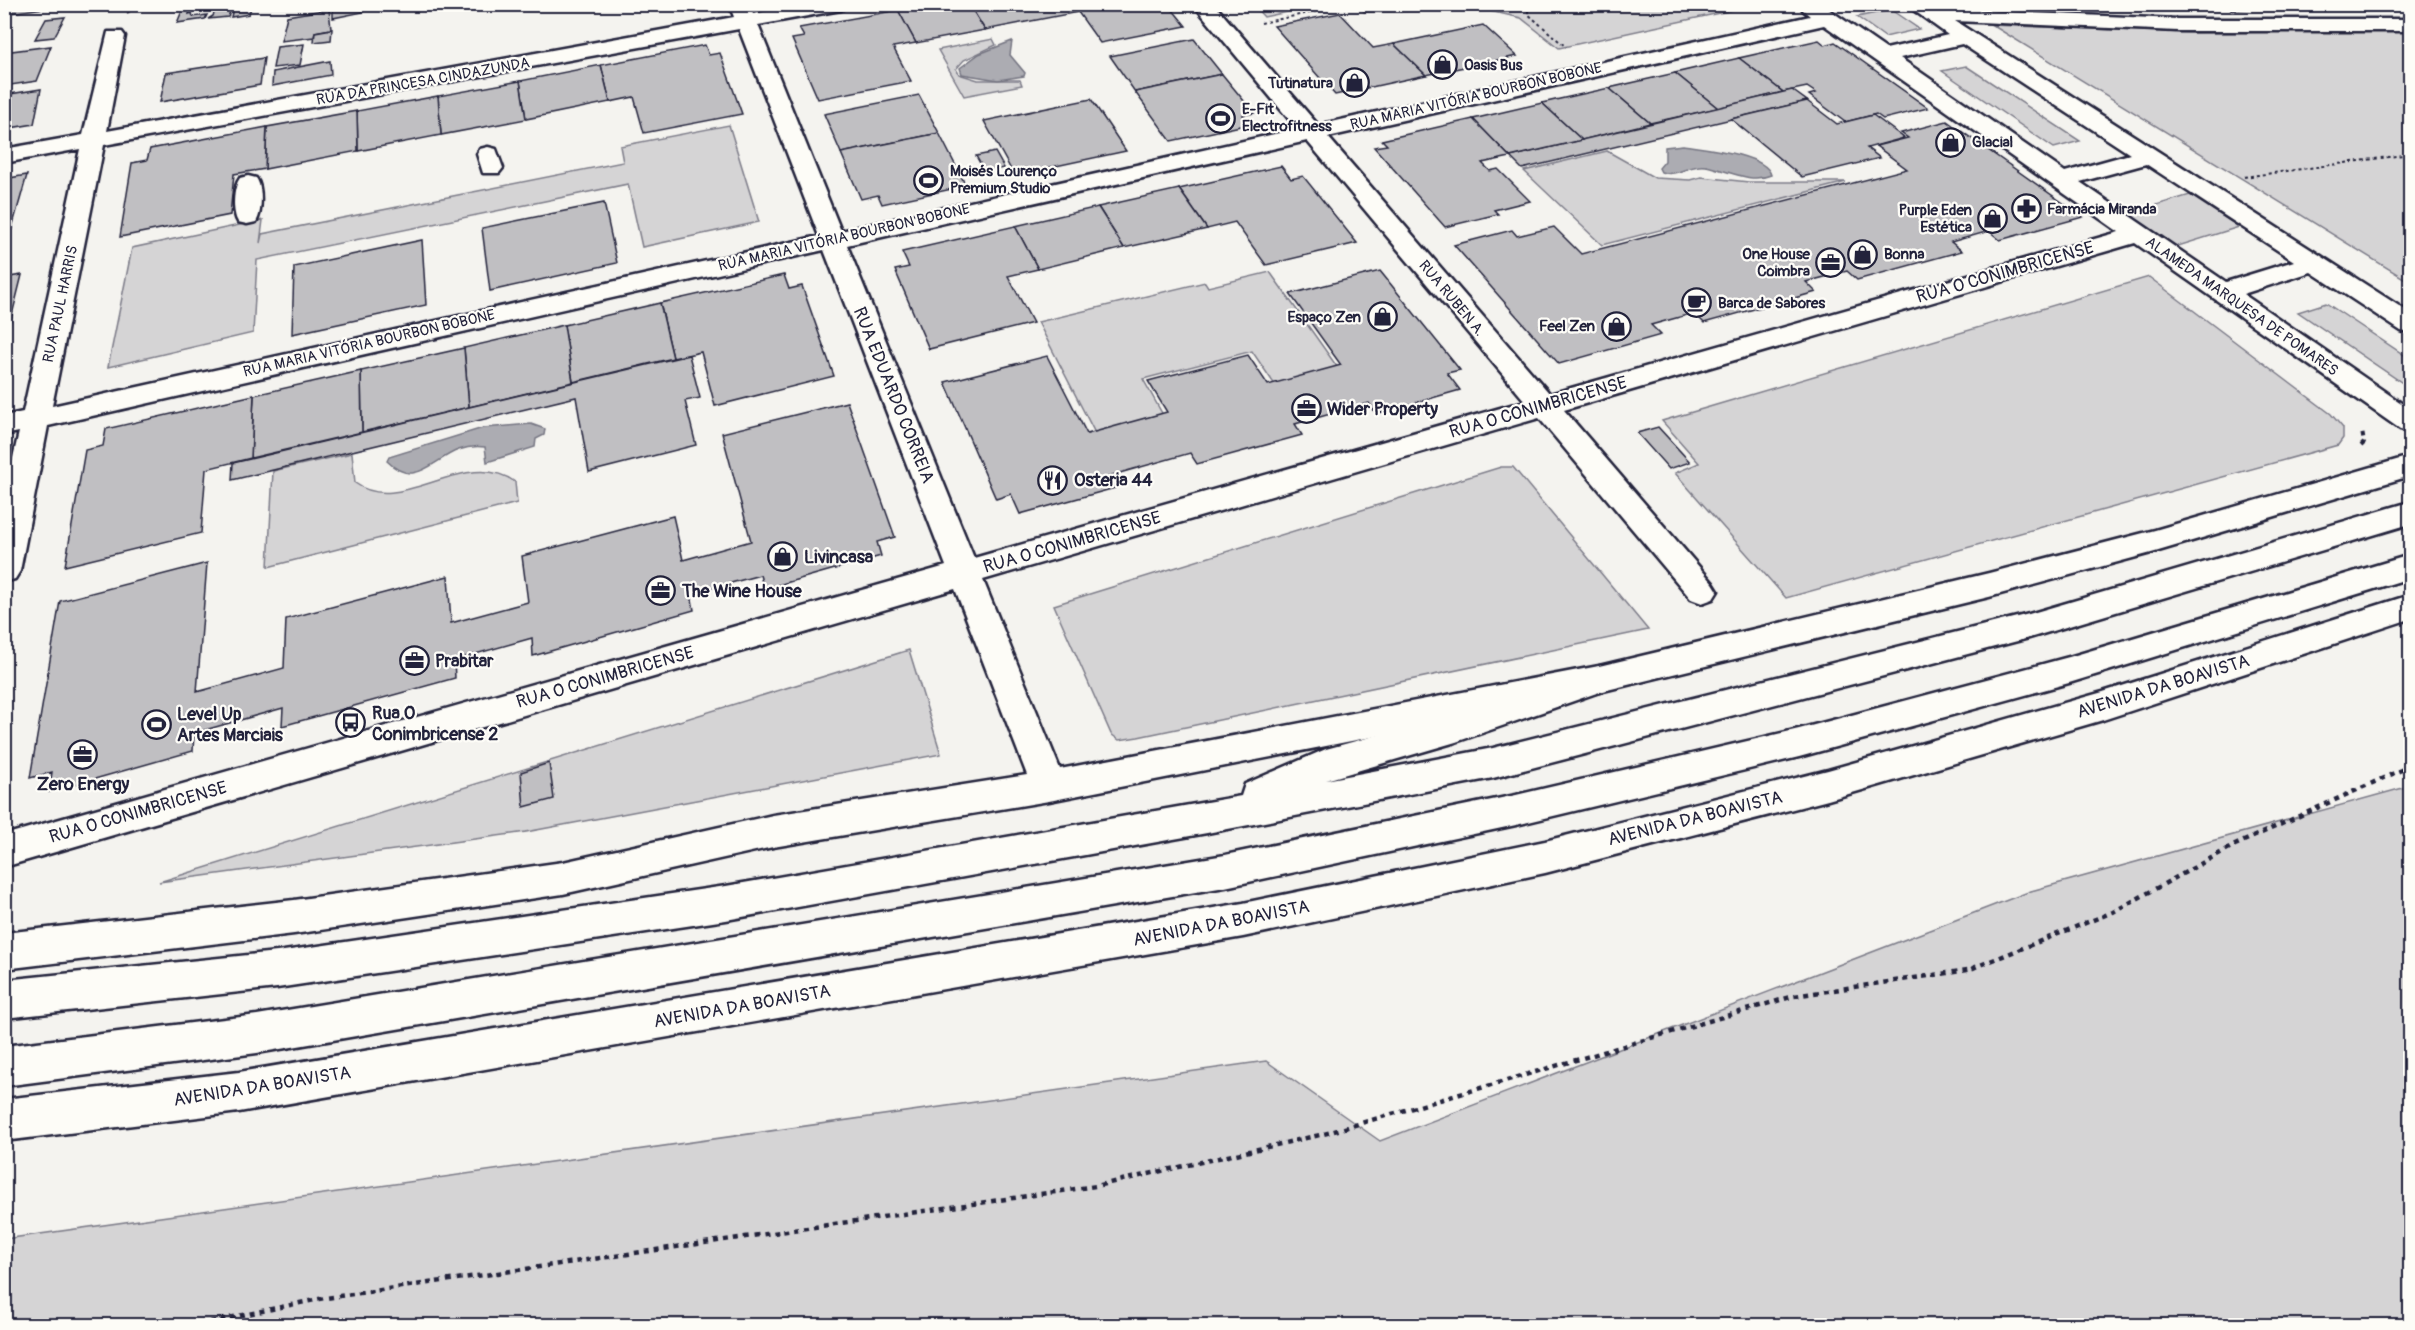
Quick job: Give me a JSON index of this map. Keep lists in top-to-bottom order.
{
  "streets": {
    "main road": [
      "RUA DA PRINCESA CINDAZUNDA",
      "RUA MARIA VITÓRIA BOURBON BOBONE",
      "RUA O CONIMBRICENSE",
      "RUA RUBEN A.",
      "RUA PAUL HARRIS",
      "ALAMEDA MARQUESA DE POMARES",
      "RUA EDUARDO CORREIA",
      "AVENIDA DA BOAVISTA"
    ]
  },
  "crossings": [
    ["RUA DA PRINCESA CINDAZUNDA", "RUA PAUL HARRIS"],
    ["RUA DA PRINCESA CINDAZUNDA", "RUA EDUARDO CORREIA"],
    ["RUA MARIA VITÓRIA BOURBON BOBONE", "RUA RUBEN A."],
    ["RUA MARIA VITÓRIA BOURBON BOBONE", "RUA PAUL HARRIS"],
    ["RUA MARIA VITÓRIA BOURBON BOBONE", "ALAMEDA MARQUESA DE POMARES"],
    ["RUA MARIA VITÓRIA BOURBON BOBONE", "RUA EDUARDO CORREIA"],
    ["RUA O CONIMBRICENSE", "RUA RUBEN A."],
    ["RUA O CONIMBRICENSE", "ALAMEDA MARQUESA DE POMARES"],
    ["RUA O CONIMBRICENSE", "RUA EDUARDO CORREIA"]
  ],
  "places": {
    "shop": [
      "Oasis Bus",
      "Tutinatura",
      "Glacial",
      "Purple Eden Estética",
      "Bonna",
      "Espaço Zen",
      "Feel Zen",
      "Livincasa"
    ],
    "sports": ["E-Fit Electrofitness", "Moisés Lourenço Premium Studio", "Level Up Artes Marciais"],
    "pharmacy": ["Farmácia Miranda"],
    "office": [
      "One House Coimbra",
      "Wider Property",
      "The Wine House",
      "Prabitar",
      "Zero Energy"
    ],
    "cafe": ["Barca de Sabores"],
    "restaurant": ["Osteria 44"],
    "bus stop": ["Rua O Conimbricense 2"]
  }
}
